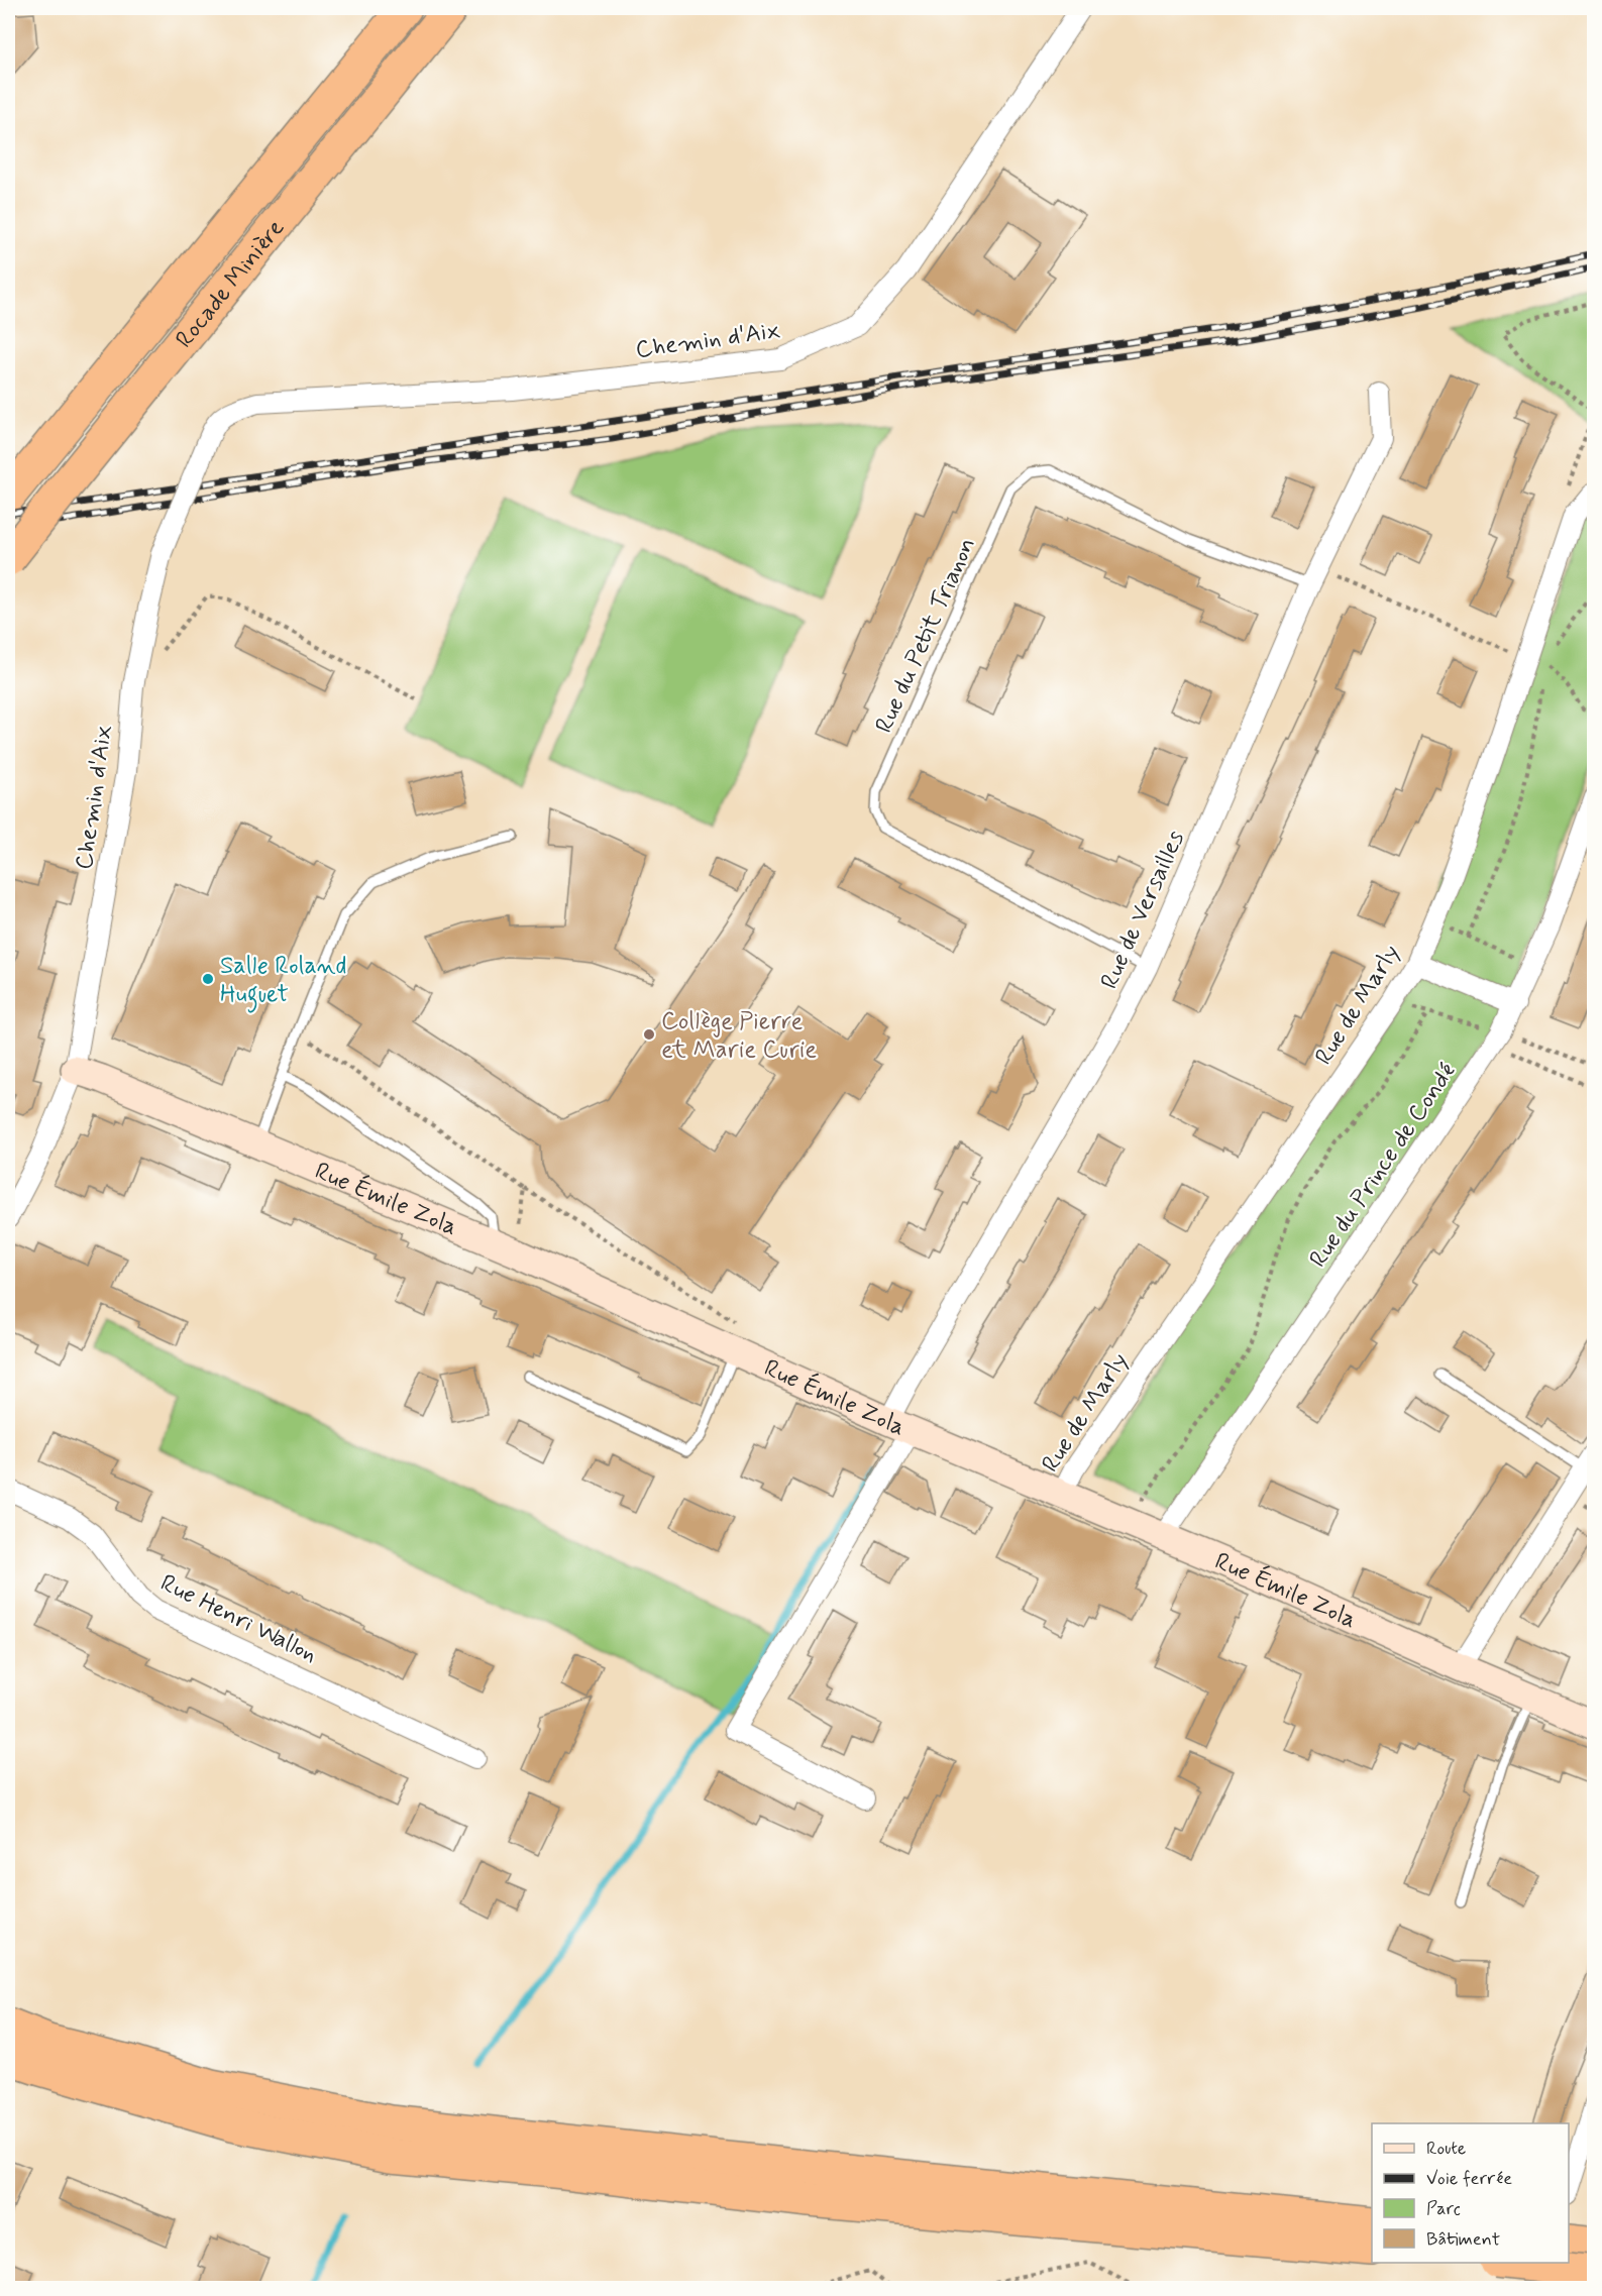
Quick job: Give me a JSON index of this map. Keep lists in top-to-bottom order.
{
  "streets": {
    "highway": ["Rocade Minière"],
    "street": [
      "Chemin d'Aix",
      "Rue de Versailles",
      "Rue de Marly",
      "Rue du Prince de Condé",
      "Rue Émile Zola",
      "Rue Henri Wallon"
    ],
    "lane": ["Rue du Petit Trianon"]
  },
  "crossings": [
    ["Chemin d'Aix", "Rue Émile Zola"],
    ["Rue du Petit Trianon", "Rue de Versailles"],
    ["Rue de Versailles", "Rue Émile Zola"],
    ["Rue de Marly", "Rue Émile Zola"],
    ["Rue du Prince de Condé", "Rue Émile Zola"]
  ],
  "places": ["Salle Roland Huguet", "Collège Pierre et Marie Curie"],
  "legend": [
    "Route",
    "Voie ferrée",
    "Parc",
    "Bâtiment"
  ]
}
